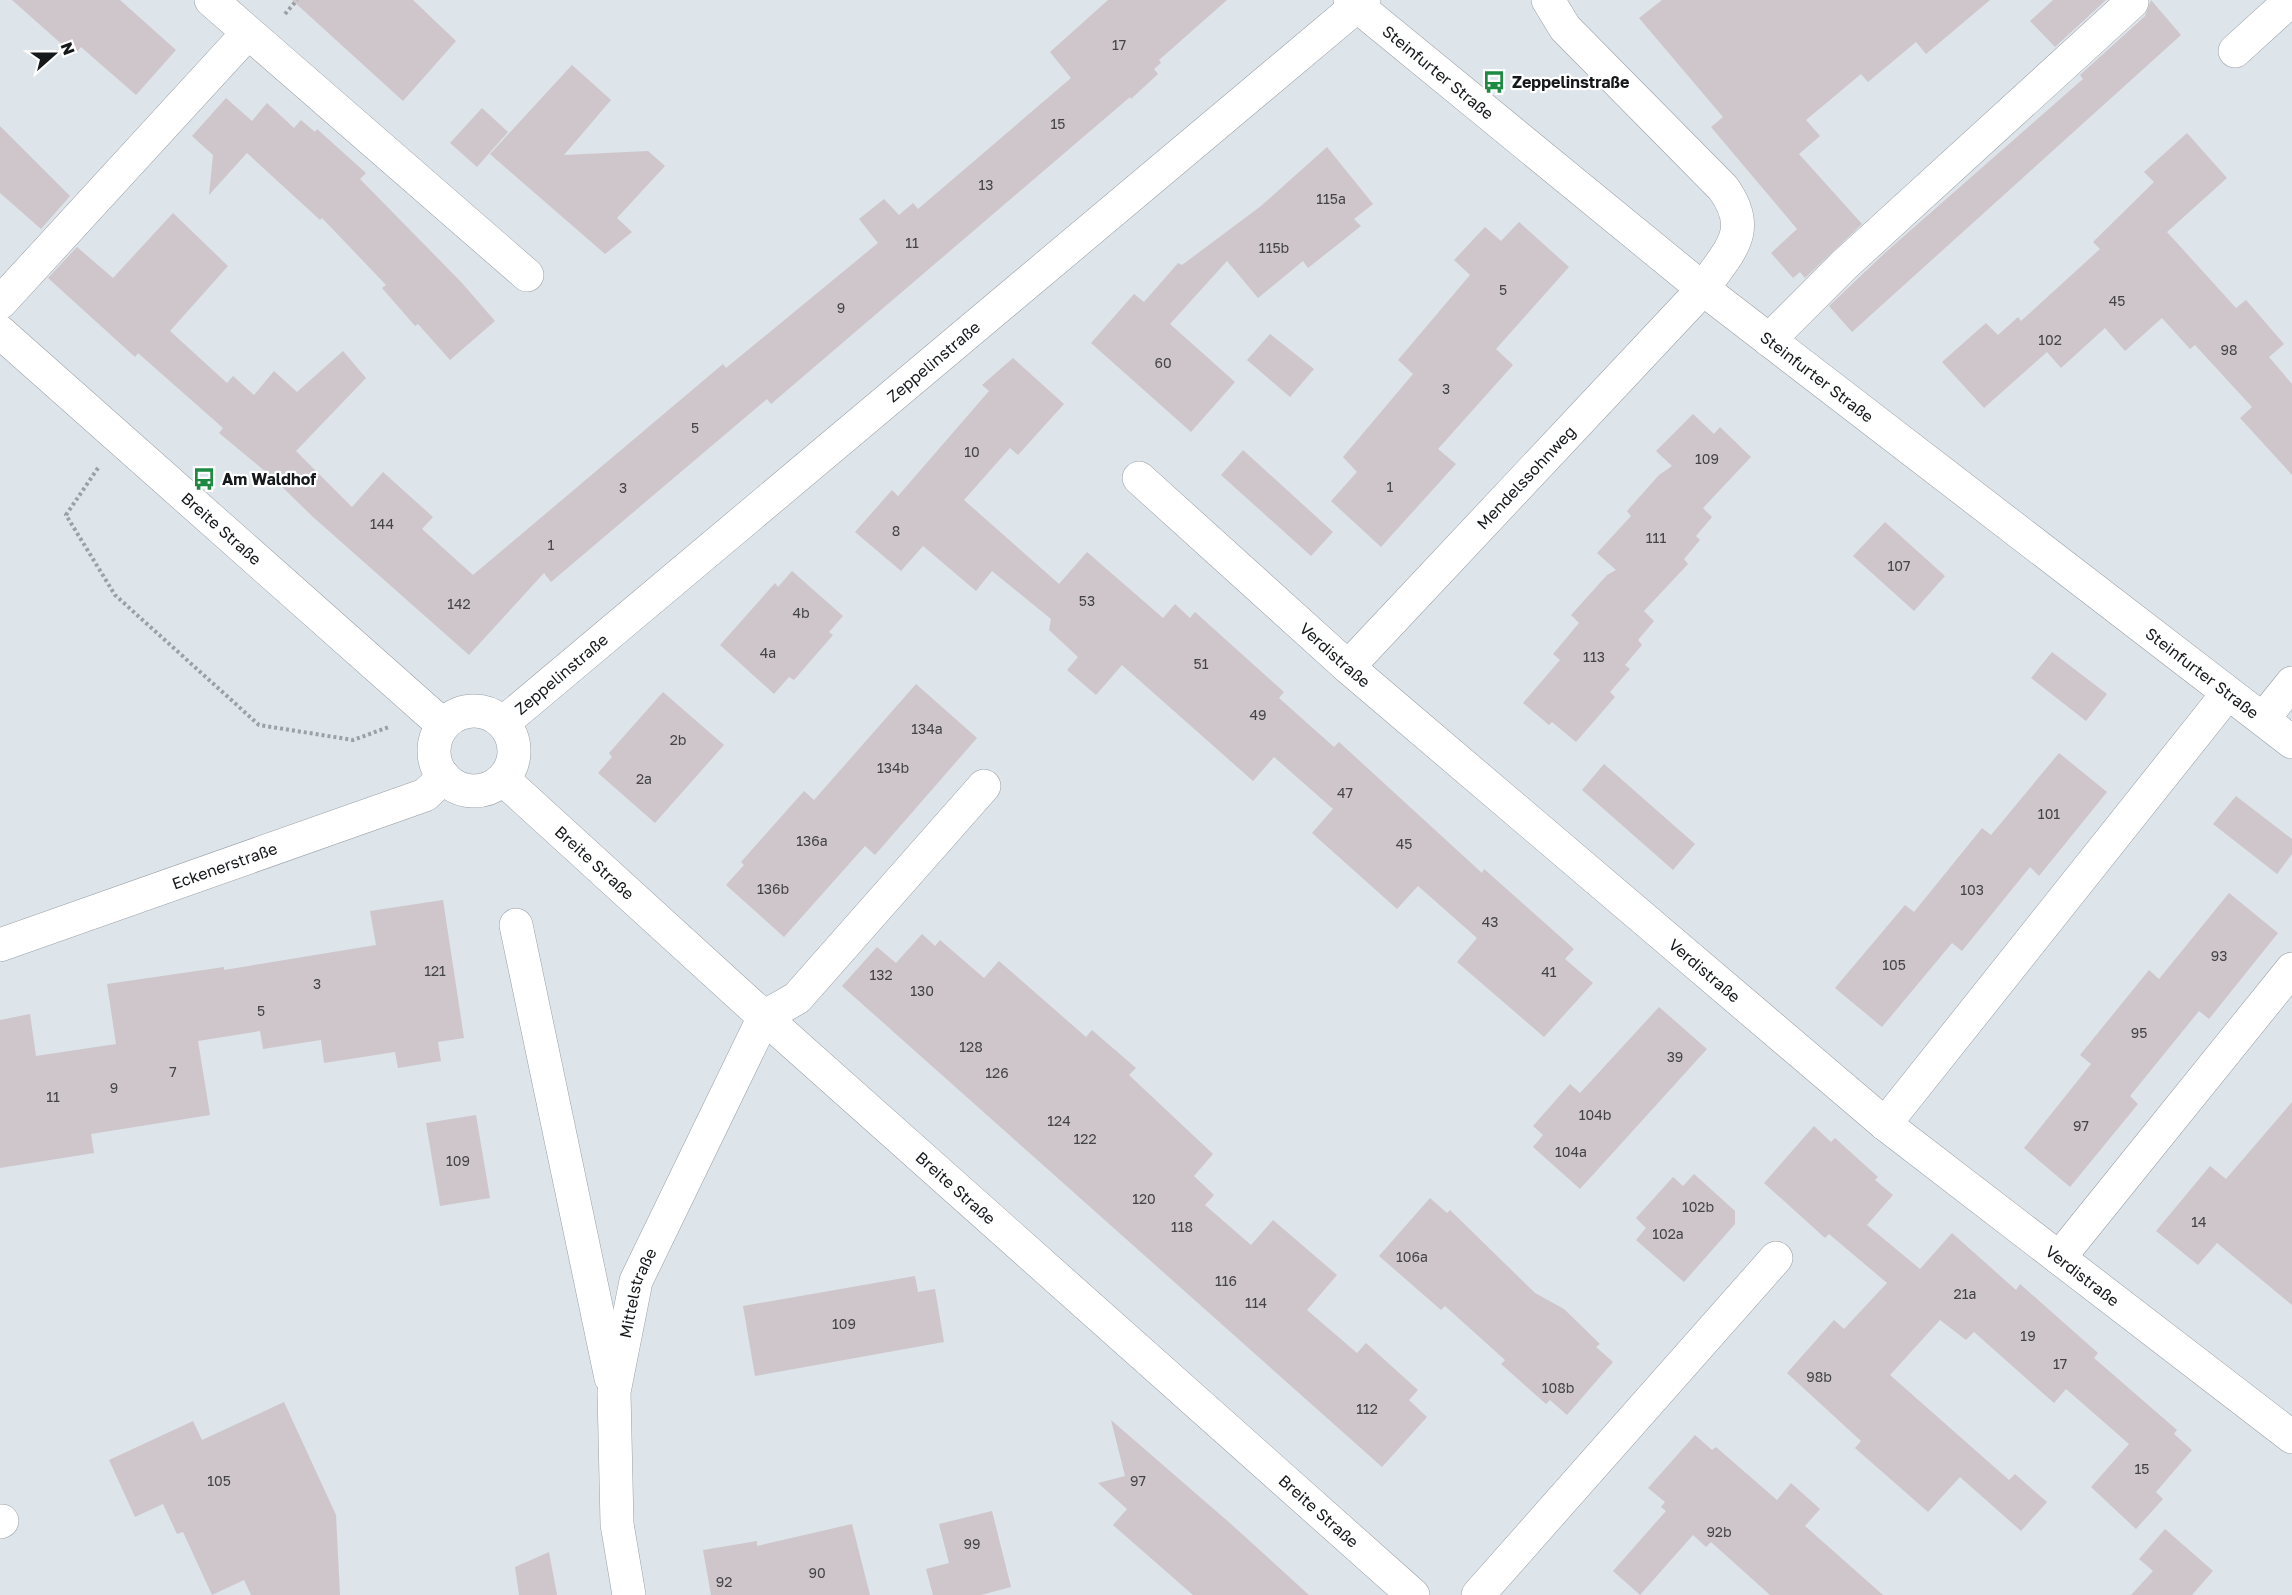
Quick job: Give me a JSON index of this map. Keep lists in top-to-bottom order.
{
  "streets": {
    "street": [
      "Steinfurter Straße",
      "Zeppelinstraße",
      "Mendelssohnweg",
      "Breite Straße",
      "Verdistraße",
      "Eckenerstraße",
      "Mittelstraße"
    ]
  },
  "crossings": [
    ["Steinfurter Straße", "Zeppelinstraße"],
    ["Steinfurter Straße", "Mendelssohnweg"],
    ["Zeppelinstraße", "Breite Straße"],
    ["Zeppelinstraße", "Eckenerstraße"],
    ["Mendelssohnweg", "Verdistraße"],
    ["Breite Straße", "Eckenerstraße"],
    ["Breite Straße", "Mittelstraße"]
  ],
  "places": {
    "bus stop": ["Zeppelinstraße", "Am Waldhof"]
  },
  "house_numbers": [
    "17",
    "15",
    "13",
    "115a",
    "11",
    "115b",
    "5",
    "45",
    "9",
    "102",
    "98",
    "60",
    "3",
    "5",
    "10",
    "109",
    "1",
    "3",
    "144",
    "8",
    "111",
    "1",
    "107",
    "53",
    "142",
    "4b",
    "4a",
    "113",
    "51",
    "49",
    "134a",
    "2b",
    "134b",
    "2a",
    "47",
    "101",
    "136a",
    "45",
    "136b",
    "103",
    "43",
    "93",
    "105",
    "121",
    "41",
    "132",
    "3",
    "130",
    "5",
    "95",
    "128",
    "39",
    "7",
    "126",
    "9",
    "11",
    "104b",
    "124",
    "97",
    "122",
    "104a",
    "109",
    "120",
    "102b",
    "14",
    "118",
    "102a",
    "106a",
    "116",
    "21a",
    "114",
    "109",
    "19",
    "17",
    "98b",
    "108b",
    "112",
    "15",
    "105",
    "97",
    "92b",
    "99",
    "90",
    "92"
  ],
  "north": "right"
}
